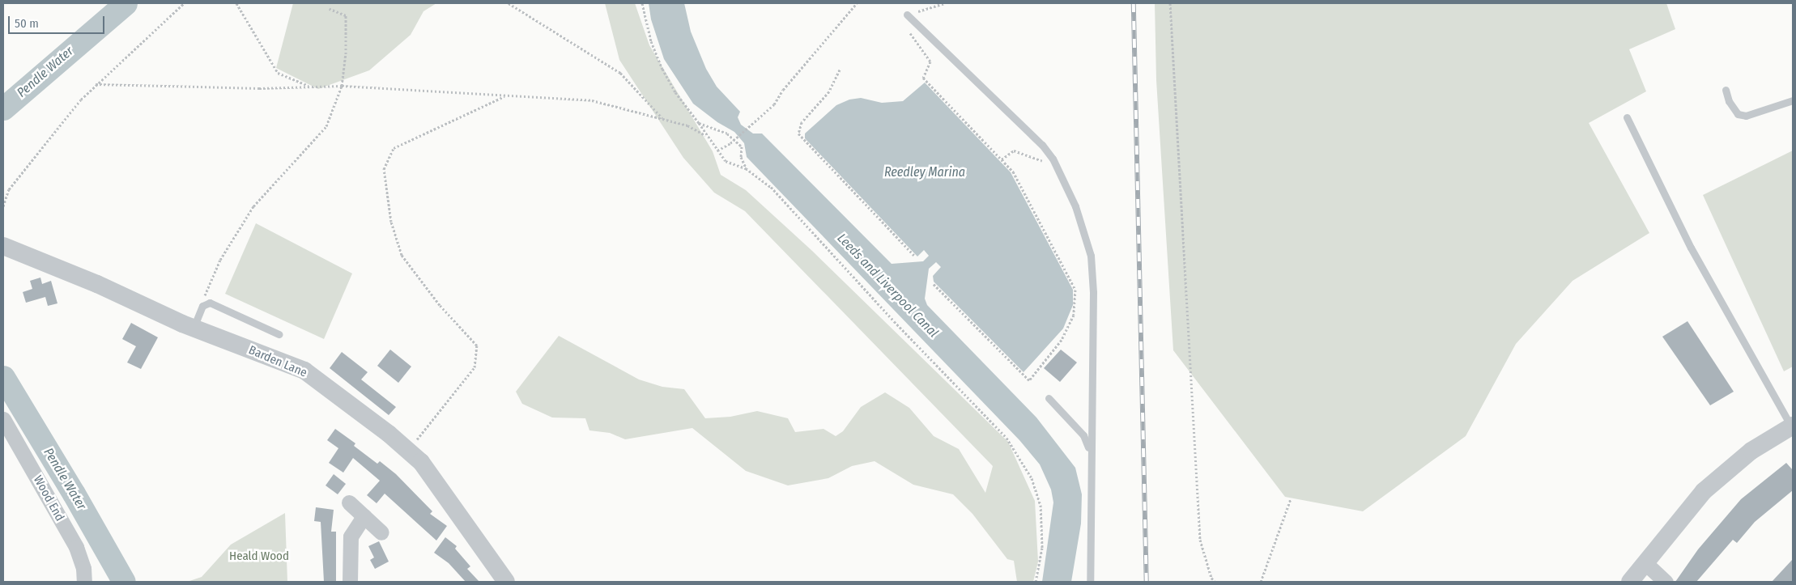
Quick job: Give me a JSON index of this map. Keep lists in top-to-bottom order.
{
  "streets": {
    "street": ["Barden Lane", "Wood End"]
  },
  "water": ["Pendle Water", "Reedley Marina", "Leeds and Liverpool Canal"],
  "parks": ["Heald Wood"],
  "scale_bar": "50 m"
}
